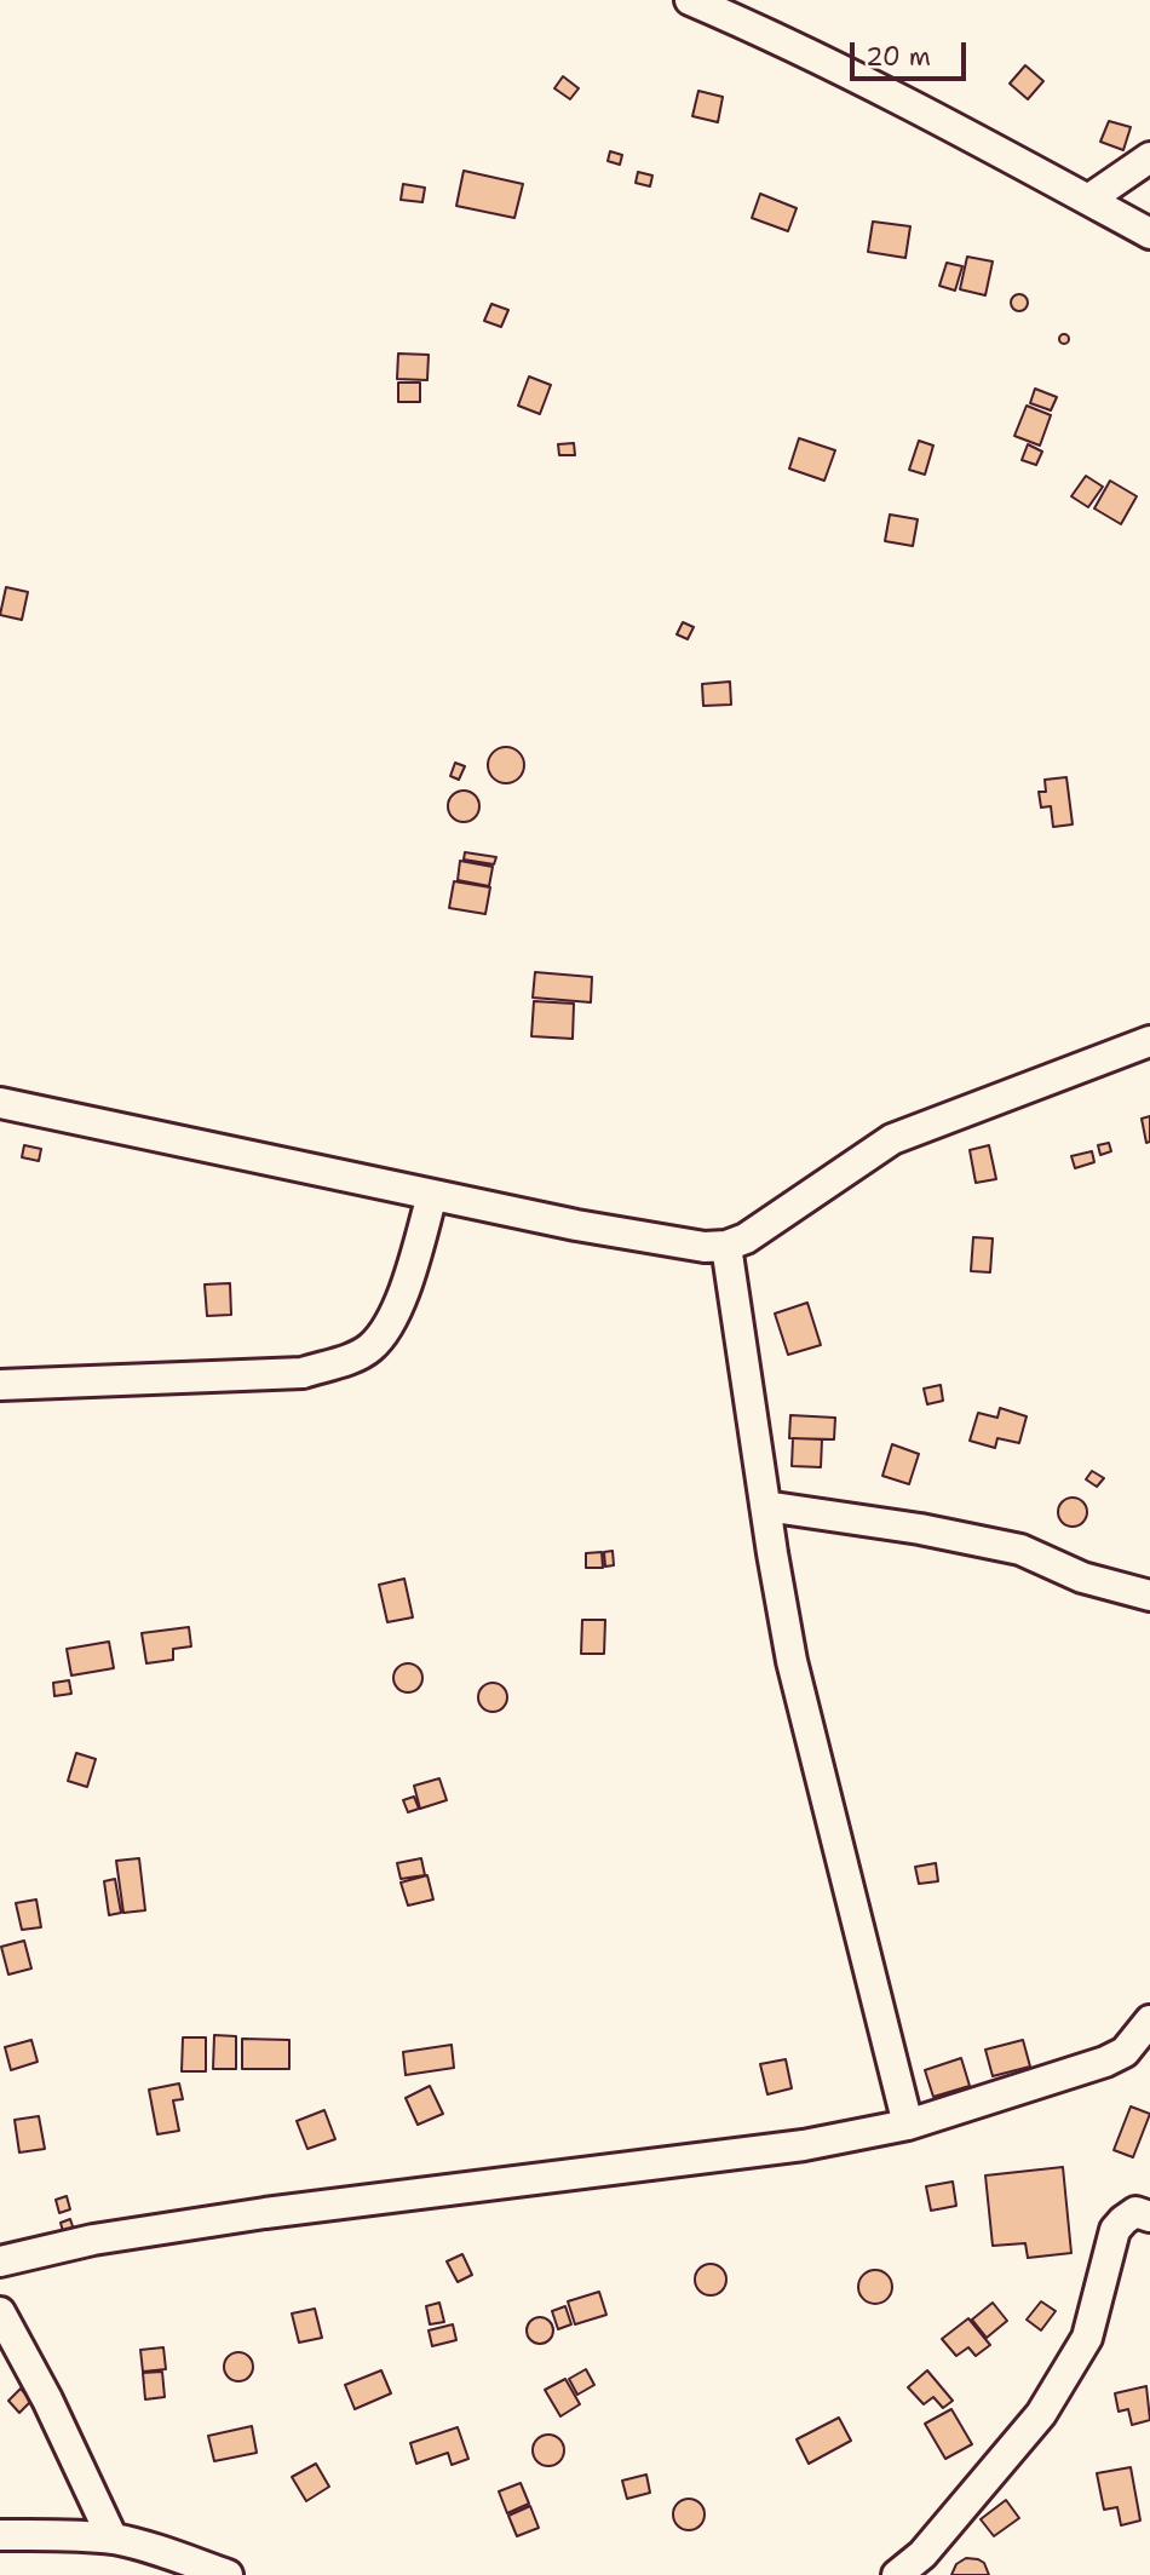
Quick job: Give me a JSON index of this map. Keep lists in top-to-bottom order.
{
  "scale_bar": "20 m"
}
